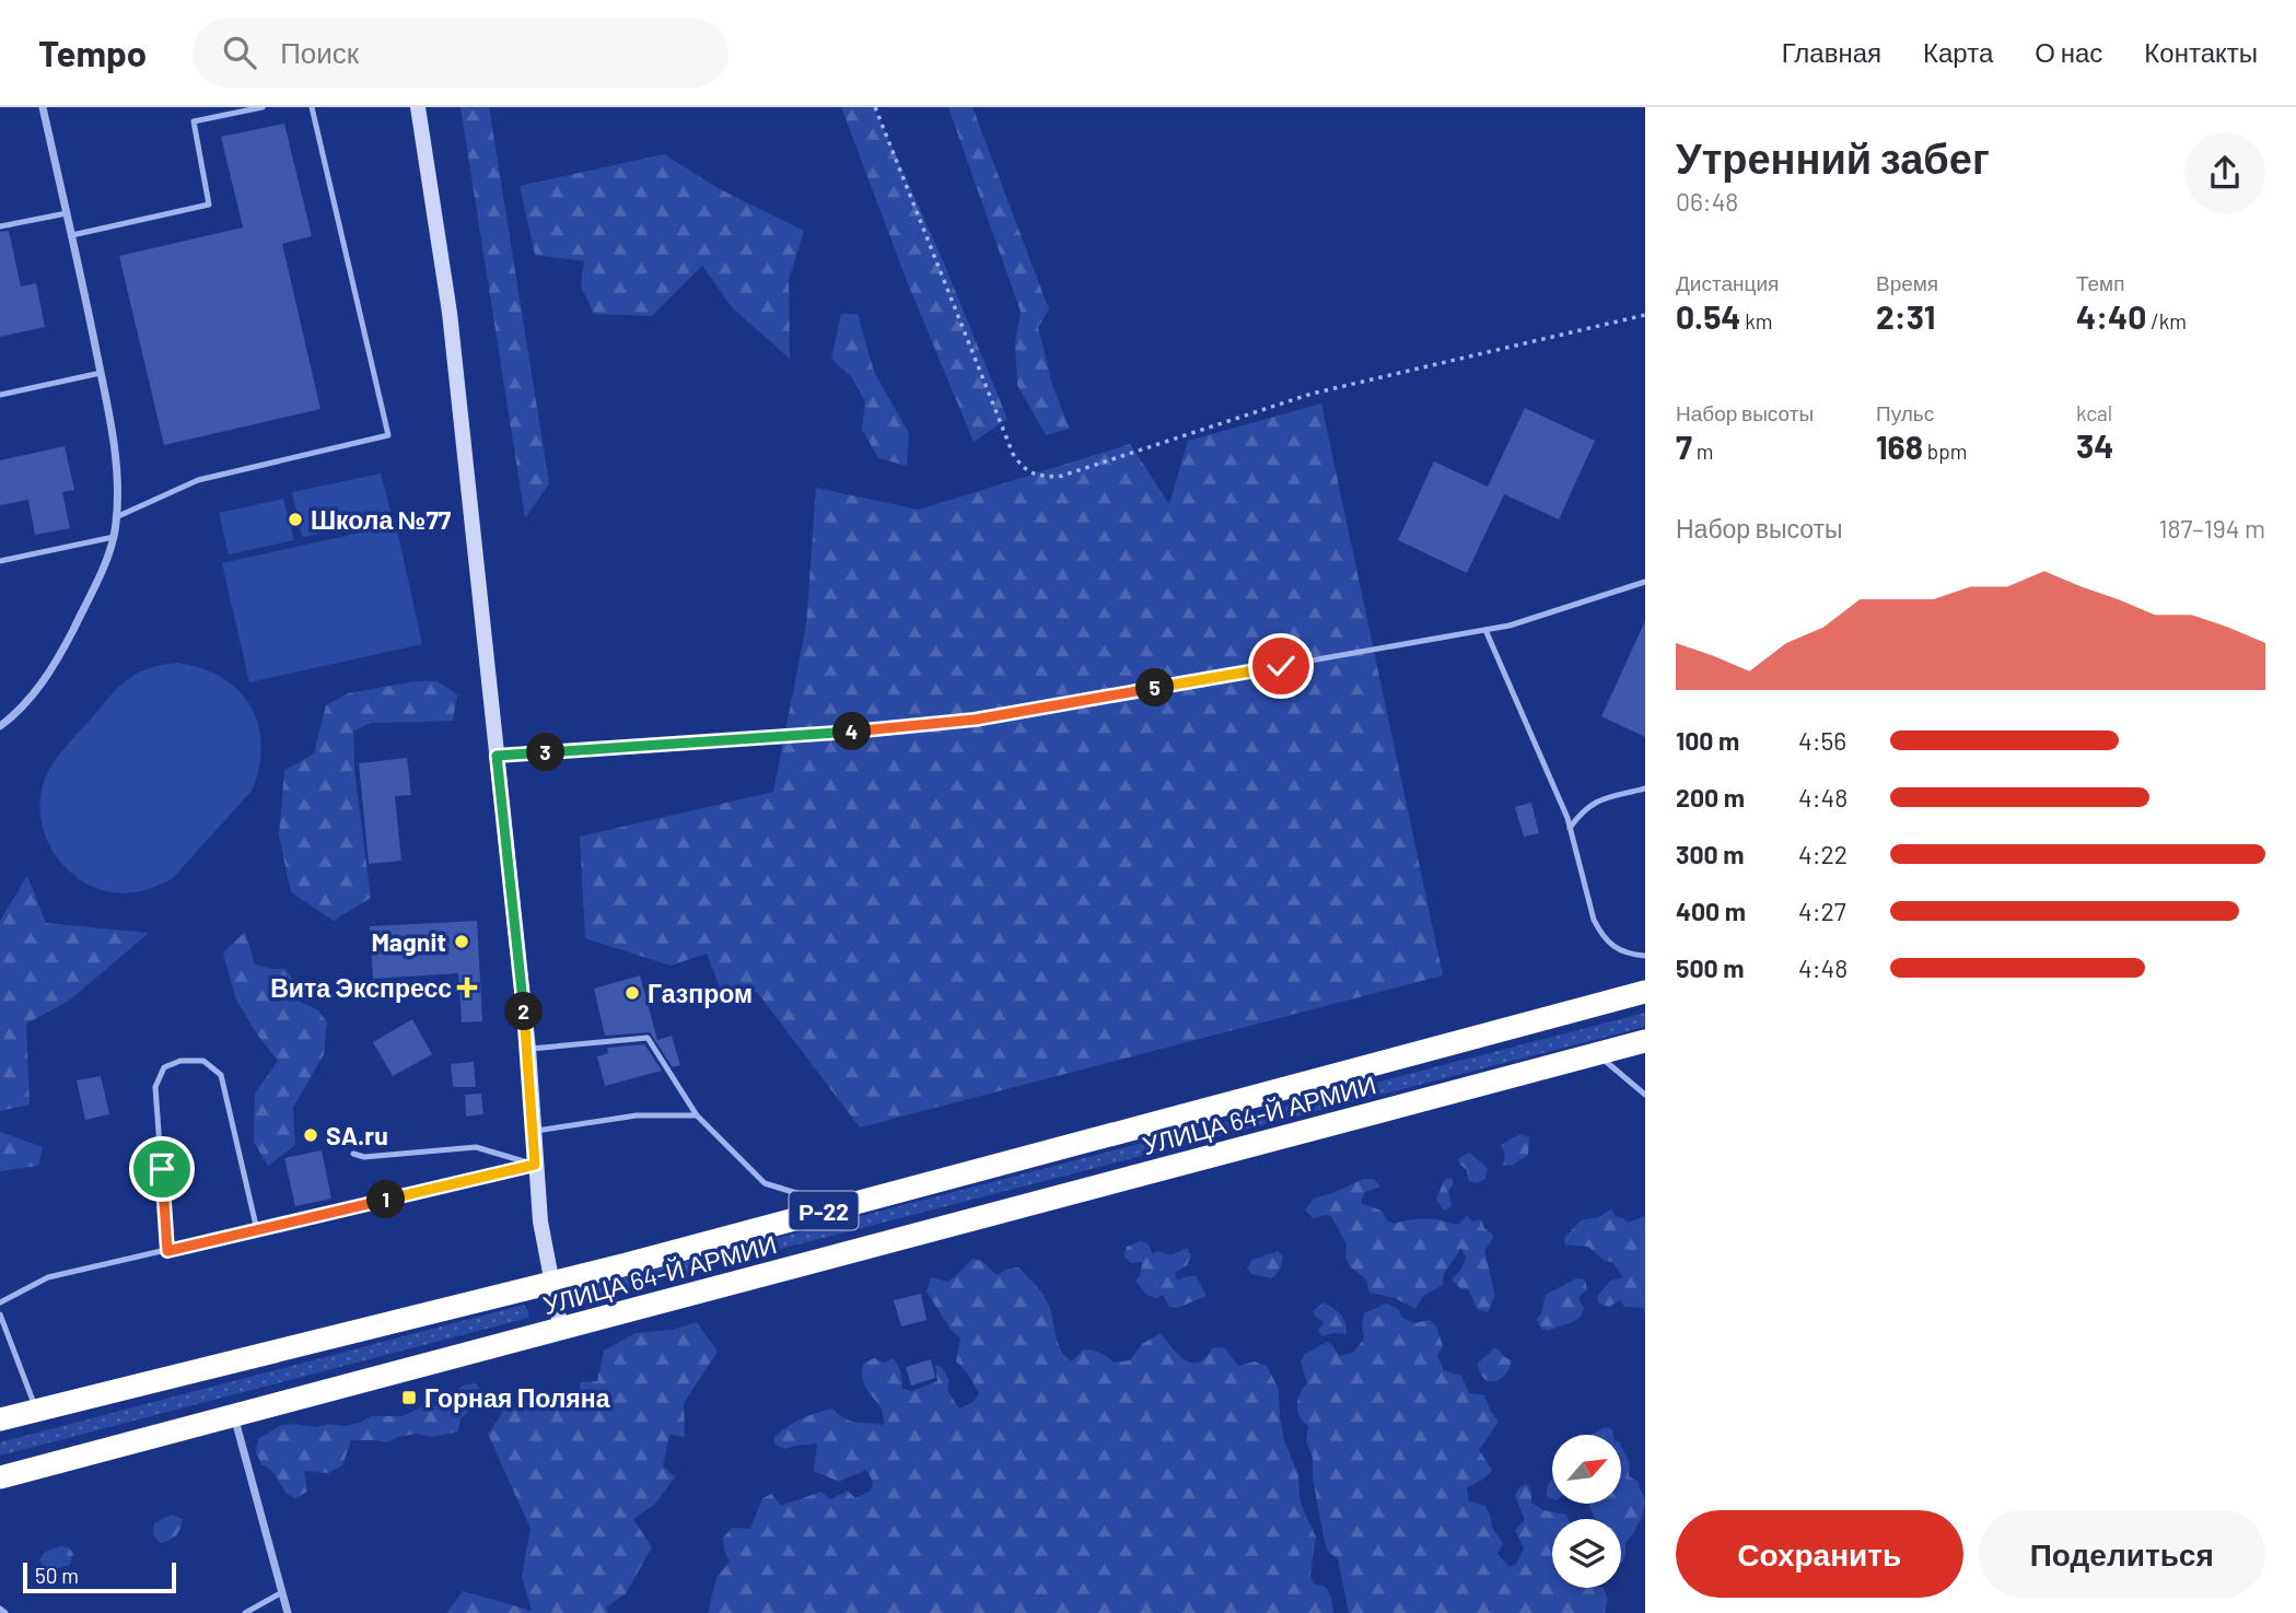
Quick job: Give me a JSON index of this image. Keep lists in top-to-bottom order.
{
  "streets": {
    "highway": ["УЛИЦА 64-Й АРМИИ", "Р-22"]
  },
  "places": {
    "other": [
      "Школа №77",
      "Magnit",
      "Газпром",
      "SA.ru"
    ],
    "health": ["Вита Экспресс"],
    "transit": ["Горная Поляна"]
  },
  "scale_bar": "50 m",
  "north": "top right",
  "page": {
    "header": "Tempo",
    "search": "Поиск",
    "nav": [
      "Главная",
      "Карта",
      "О нас",
      "Контакты"
    ],
    "heading": ["Утренний забег", "06:48"],
    "stats": [
      ["Дистанция", "0.54 km"],
      ["Время", "2:31"],
      ["Темп", "4:40 /km"],
      ["Набор высоты", "7 m"],
      ["Пульс", "168 bpm"],
      ["kcal", "34"]
    ],
    "chart": ["Набор высоты", "187–194 m"],
    "pins": [
      "5",
      "4",
      "3",
      "2",
      "1"
    ],
    "list": [
      {
        "name": "100 m",
        "note": "4:56"
      },
      {
        "name": "200 m",
        "note": "4:48"
      },
      {
        "name": "300 m",
        "note": "4:22"
      },
      {
        "name": "400 m",
        "note": "4:27"
      },
      {
        "name": "500 m",
        "note": "4:48"
      }
    ],
    "buttons": ["Сохранить", "Поделиться"],
    "scale": "50 m"
  }
}
